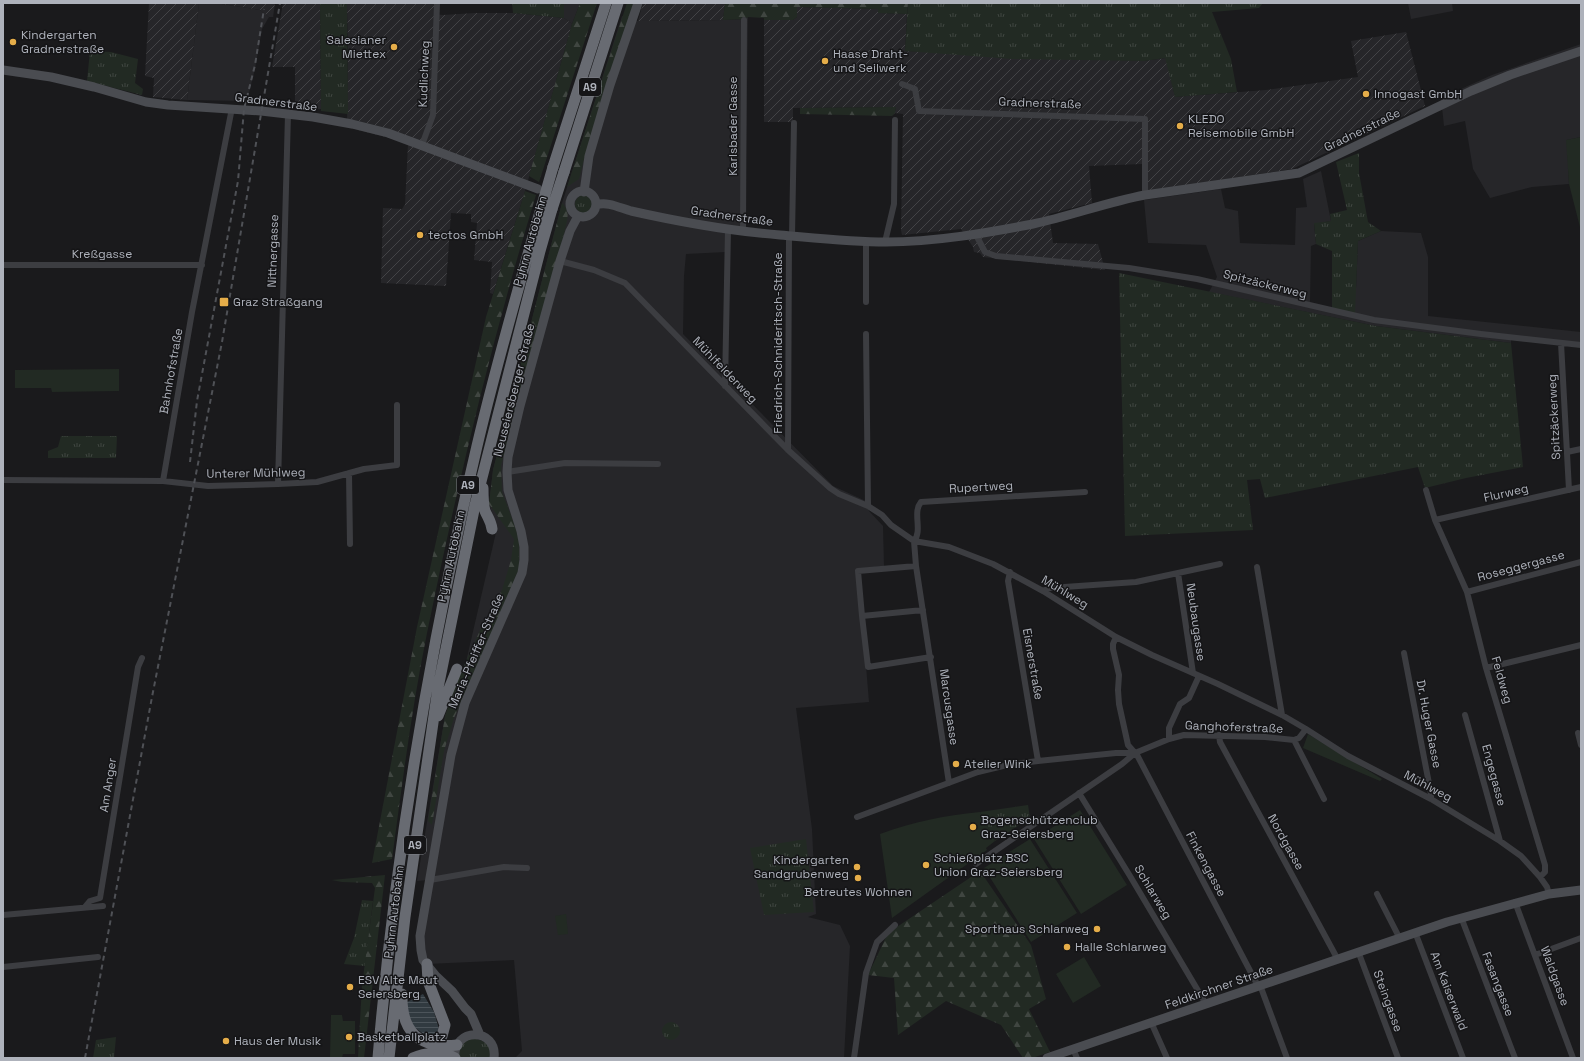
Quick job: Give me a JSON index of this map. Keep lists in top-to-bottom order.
{
  "streets": {
    "highway": ["A9", "Pyhrn Autobahn"],
    "main road": [
      "Gradnerstraße",
      "Neuseiersberger Straße",
      "Maria-Pfeiffer-Straße",
      "Feldkirchner Straße"
    ],
    "street": [
      "Kudlichweg",
      "Karlsbader Gasse",
      "Nittnergasse",
      "Kreßgasse",
      "Spitzäckerweg",
      "Friedrich-Schnideritsch-Straße",
      "Mühlfelderweg",
      "Bahnhofstraße",
      "Unterer Mühlweg",
      "Rupertweg",
      "Flurweg",
      "Roseggergasse",
      "Mühlweg",
      "Neubaugasse",
      "Eisnerstraße",
      "Feldweg",
      "Marcusgasse",
      "Dr. Huger Gasse",
      "Ganghoferstraße",
      "Engegasse",
      "Am Anger",
      "Nordgasse",
      "Finkengasse",
      "Schlarweg",
      "Waldgasse",
      "Fasangasse",
      "Am Kaiserwald",
      "Steingasse"
    ]
  },
  "crossings": [
    ["Kudlichweg", "Gradnerstraße"],
    ["Gradnerstraße", "Karlsbader Gasse"],
    ["Gradnerstraße", "Nittnergasse"],
    ["Gradnerstraße", "Spitzäckerweg"],
    ["Gradnerstraße", "Friedrich-Schnideritsch-Straße"],
    ["Gradnerstraße", "Bahnhofstraße"],
    ["Gradnerstraße", "Neuseiersberger Straße"],
    ["Nittnergasse", "Unterer Mühlweg"],
    ["Kreßgasse", "Bahnhofstraße"],
    ["Spitzäckerweg", "Flurweg"],
    ["Friedrich-Schnideritsch-Straße", "Mühlfelderweg"],
    ["Mühlfelderweg", "Neuseiersberger Straße"],
    ["Mühlfelderweg", "Rupertweg"],
    ["Mühlfelderweg", "Mühlweg"],
    ["Mühlfelderweg", "Marcusgasse"],
    ["Bahnhofstraße", "Unterer Mühlweg"],
    ["Neuseiersberger Straße", "Maria-Pfeiffer-Straße"],
    ["Rupertweg", "Mühlweg"],
    ["Rupertweg", "Marcusgasse"],
    ["Flurweg", "Feldweg"],
    ["Roseggergasse", "Feldweg"],
    ["Mühlweg", "Neubaugasse"],
    ["Mühlweg", "Eisnerstraße"],
    ["Mühlweg", "Feldweg"],
    ["Mühlweg", "Marcusgasse"],
    ["Mühlweg", "Dr. Huger Gasse"],
    ["Mühlweg", "Ganghoferstraße"],
    ["Mühlweg", "Engegasse"],
    ["Mühlweg", "Feldkirchner Straße"],
    ["Eisnerstraße", "Ganghoferstraße"],
    ["Marcusgasse", "Ganghoferstraße"],
    ["Ganghoferstraße", "Nordgasse"],
    ["Ganghoferstraße", "Finkengasse"],
    ["Nordgasse", "Feldkirchner Straße"],
    ["Finkengasse", "Feldkirchner Straße"],
    ["Schlarweg", "Feldkirchner Straße"],
    ["Waldgasse", "Feldkirchner Straße"],
    ["Fasangasse", "Feldkirchner Straße"],
    ["Feldkirchner Straße", "Am Kaiserwald"],
    ["Feldkirchner Straße", "Steingasse"]
  ],
  "places": {
    "other": [
      "Kindergarten Gradnerstraße",
      "Salesianer Miettex",
      "Haase Draht- und Seilwerk",
      "Innogast GmbH",
      "KLEDO Reisemobile GmbH",
      "tectos GmbH",
      "Atelier Wink",
      "Bogenschützenclub Graz-Seiersberg",
      "Schießplatz BSC Union Graz-Seiersberg",
      "Kindergarten Sandgrubenweg",
      "Betreutes Wohnen",
      "Sporthaus Schlarweg",
      "Halle Schlarweg",
      "ESV Alte Maut Seiersberg",
      "Basketballplatz",
      "Haus der Musik"
    ],
    "transit": ["Graz Straßgang"]
  }
}
